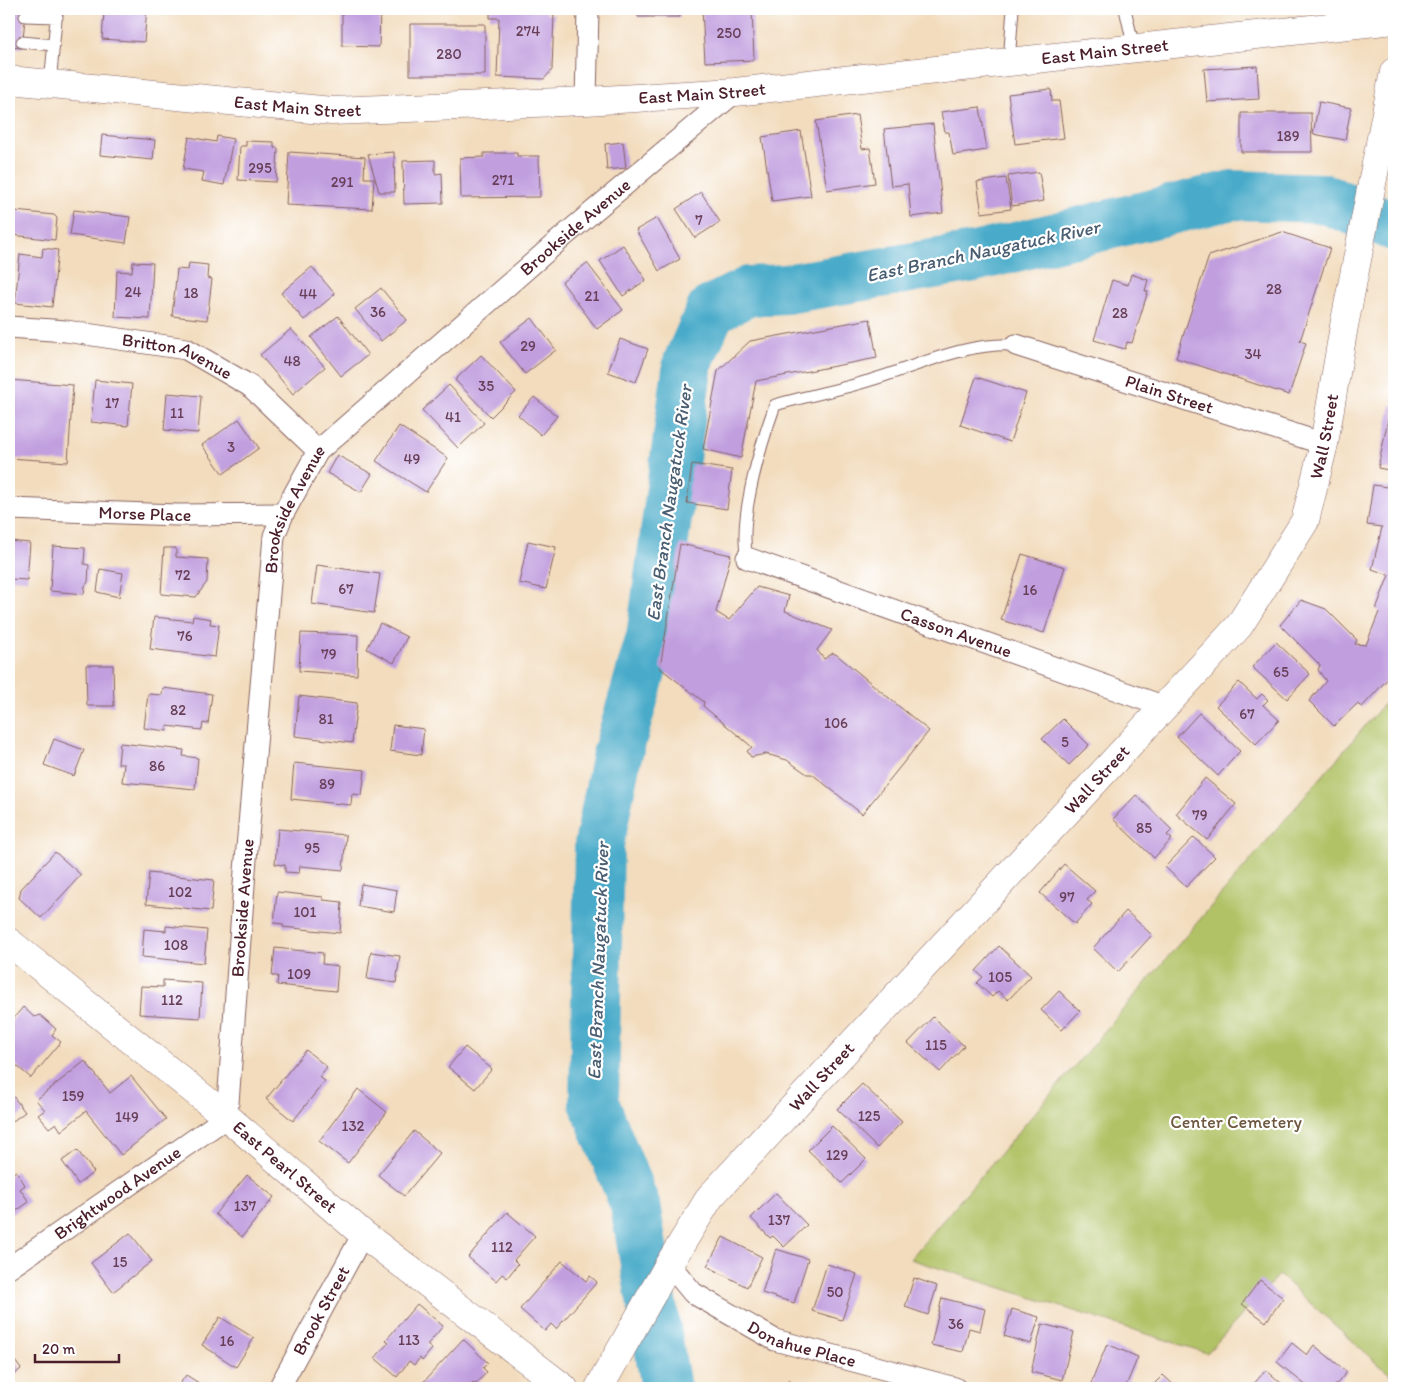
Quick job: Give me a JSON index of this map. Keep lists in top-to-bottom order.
{
  "streets": {
    "main road": ["East Main Street", "Wall Street", "East Pearl Street"],
    "street": [
      "Brookside Avenue",
      "Britton Avenue",
      "Plain Street",
      "Morse Place",
      "Casson Avenue",
      "Brightwood Avenue",
      "Brook Street",
      "Donahue Place"
    ]
  },
  "crossings": [
    ["East Main Street", "Brookside Avenue"],
    ["Brookside Avenue", "Britton Avenue"],
    ["Brookside Avenue", "Morse Place"],
    ["Brookside Avenue", "East Pearl Street"],
    ["Brookside Avenue", "Brightwood Avenue"],
    ["Plain Street", "Wall Street"],
    ["Wall Street", "Casson Avenue"],
    ["Wall Street", "Donahue Place"],
    ["East Pearl Street", "Brightwood Avenue"],
    ["East Pearl Street", "Brook Street"]
  ],
  "water": ["East Branch Naugatuck River"],
  "parks": ["Center Cemetery"],
  "house_numbers": [
    "274",
    "250",
    "280",
    "189",
    "295",
    "271",
    "291",
    "7",
    "28",
    "24",
    "18",
    "44",
    "21",
    "36",
    "28",
    "29",
    "34",
    "48",
    "35",
    "17",
    "11",
    "41",
    "3",
    "49",
    "72",
    "67",
    "16",
    "76",
    "79",
    "65",
    "82",
    "67",
    "81",
    "106",
    "5",
    "86",
    "89",
    "79",
    "85",
    "95",
    "102",
    "97",
    "101",
    "108",
    "109",
    "105",
    "112",
    "115",
    "159",
    "125",
    "149",
    "132",
    "129",
    "137",
    "137",
    "112",
    "15",
    "50",
    "36",
    "113",
    "16"
  ],
  "scale_bar": "20 m"
}
